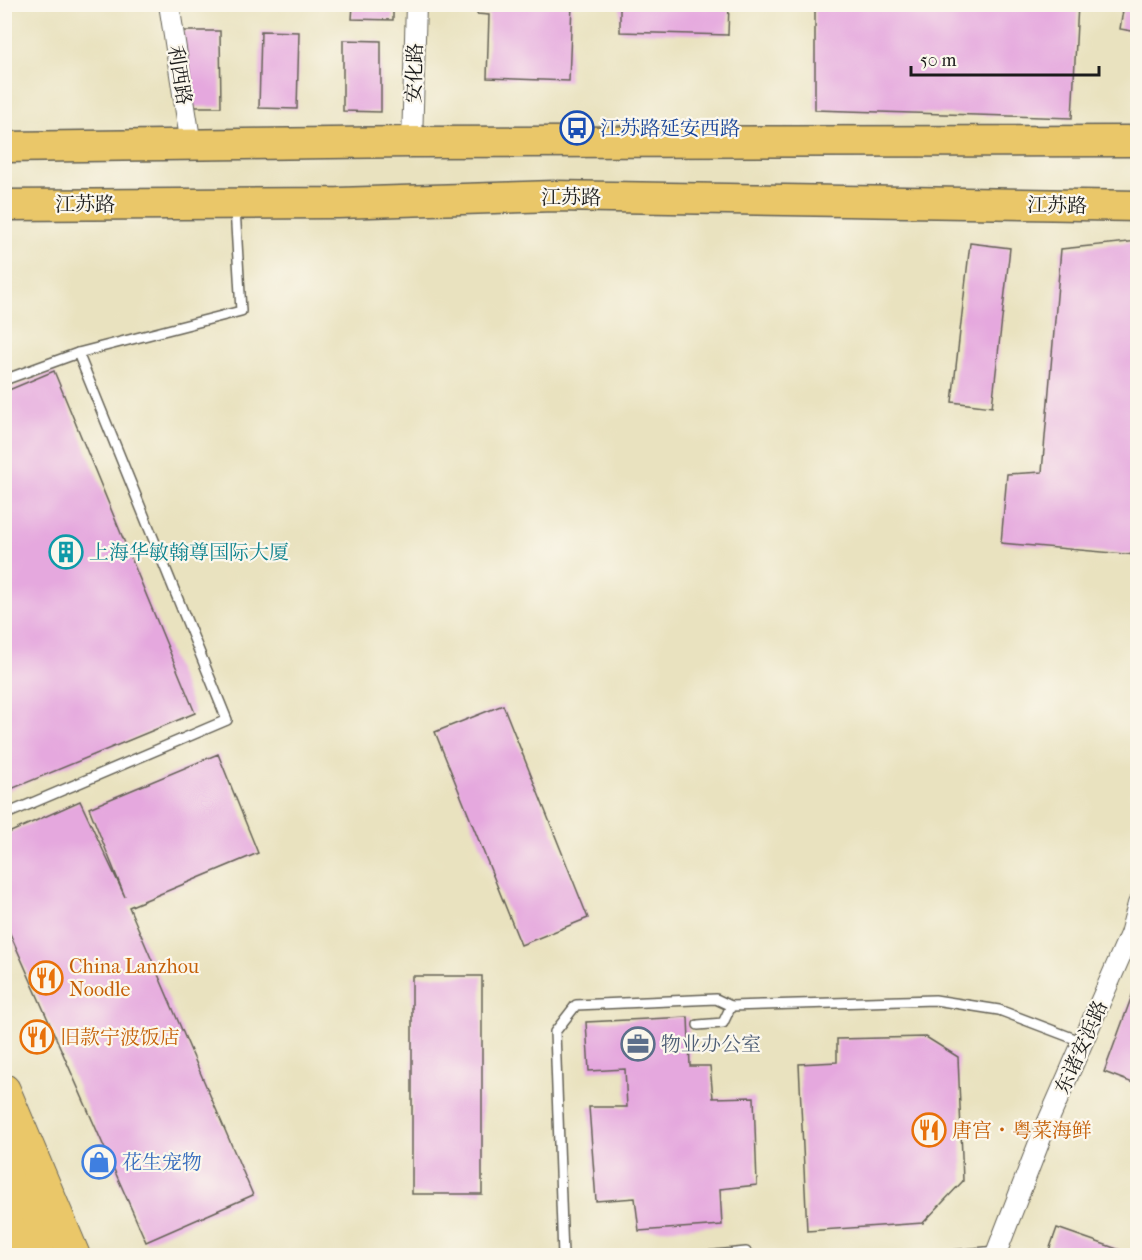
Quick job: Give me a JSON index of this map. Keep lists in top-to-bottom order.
{
  "streets": {
    "main road": ["江苏路"],
    "street": ["安化路", "利西路", "东诸安浜路"]
  },
  "places": {
    "bus stop": ["江苏路延安西路"],
    "building": ["上海华敏翰尊国际大厦"],
    "restaurant": ["China Lanzhou Noodle", "旧款宁波饭店", "唐宫・粤菜海鲜"],
    "office": ["物业办公室"],
    "shop": ["花生宠物"]
  },
  "scale_bar": "50 m"
}
